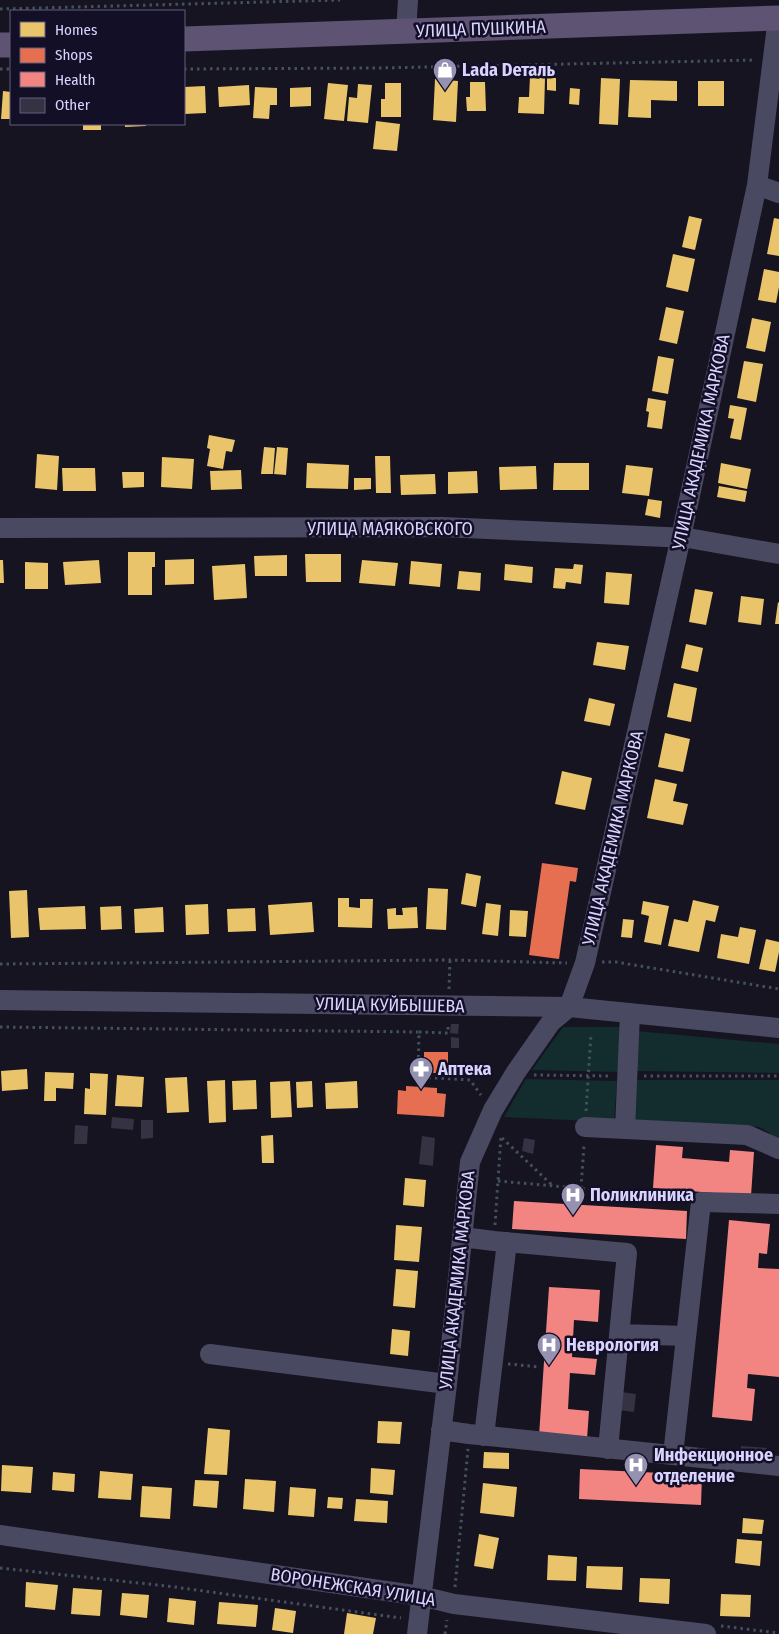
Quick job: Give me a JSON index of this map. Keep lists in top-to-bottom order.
{
  "streets": {
    "main road": ["УЛИЦА ПУШКИНА"],
    "street": [
      "УЛИЦА АКАДЕМИКА МАРКОВА",
      "УЛИЦА МАЯКОВСКОГО",
      "УЛИЦА КУЙБЫШЕВА",
      "ВОРОНЕЖСКАЯ УЛИЦА"
    ]
  },
  "crossings": [
    ["УЛИЦА ПУШКИНА", "УЛИЦА АКАДЕМИКА МАРКОВА"],
    ["УЛИЦА АКАДЕМИКА МАРКОВА", "УЛИЦА МАЯКОВСКОГО"],
    ["УЛИЦА АКАДЕМИКА МАРКОВА", "УЛИЦА КУЙБЫШЕВА"],
    ["УЛИЦА АКАДЕМИКА МАРКОВА", "ВОРОНЕЖСКАЯ УЛИЦА"]
  ],
  "places": {
    "shop": ["Lada Dеталь"],
    "pharmacy": ["Аптека"],
    "hospital": ["Поликлиника", "Неврология", "Инфекционное отделение"]
  },
  "legend": [
    "Homes",
    "Shops",
    "Health",
    "Other"
  ]
}
